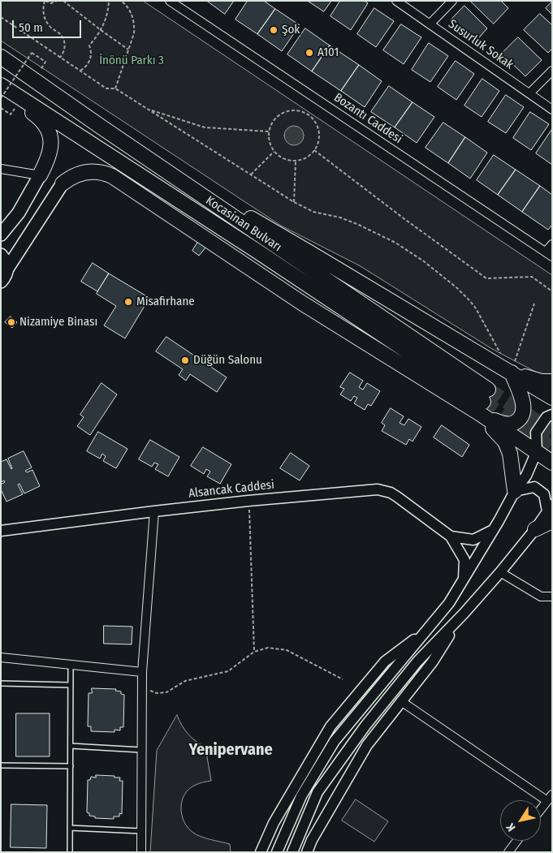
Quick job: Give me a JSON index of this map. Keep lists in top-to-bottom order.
{
  "streets": {
    "highway": ["Kocasinan Bulvarı"],
    "street": ["Susurluk Sokak", "Bozantı Caddesi", "Alsancak Caddesi"]
  },
  "districts": ["Yenipervane"],
  "parks": ["İnönü Parkı 3"],
  "places": [
    "Şok",
    "A101",
    "Misafirhane",
    "Nizamiye Binası",
    "Düğün Salonu"
  ],
  "scale_bar": "50 m",
  "north": "bottom left"
}
